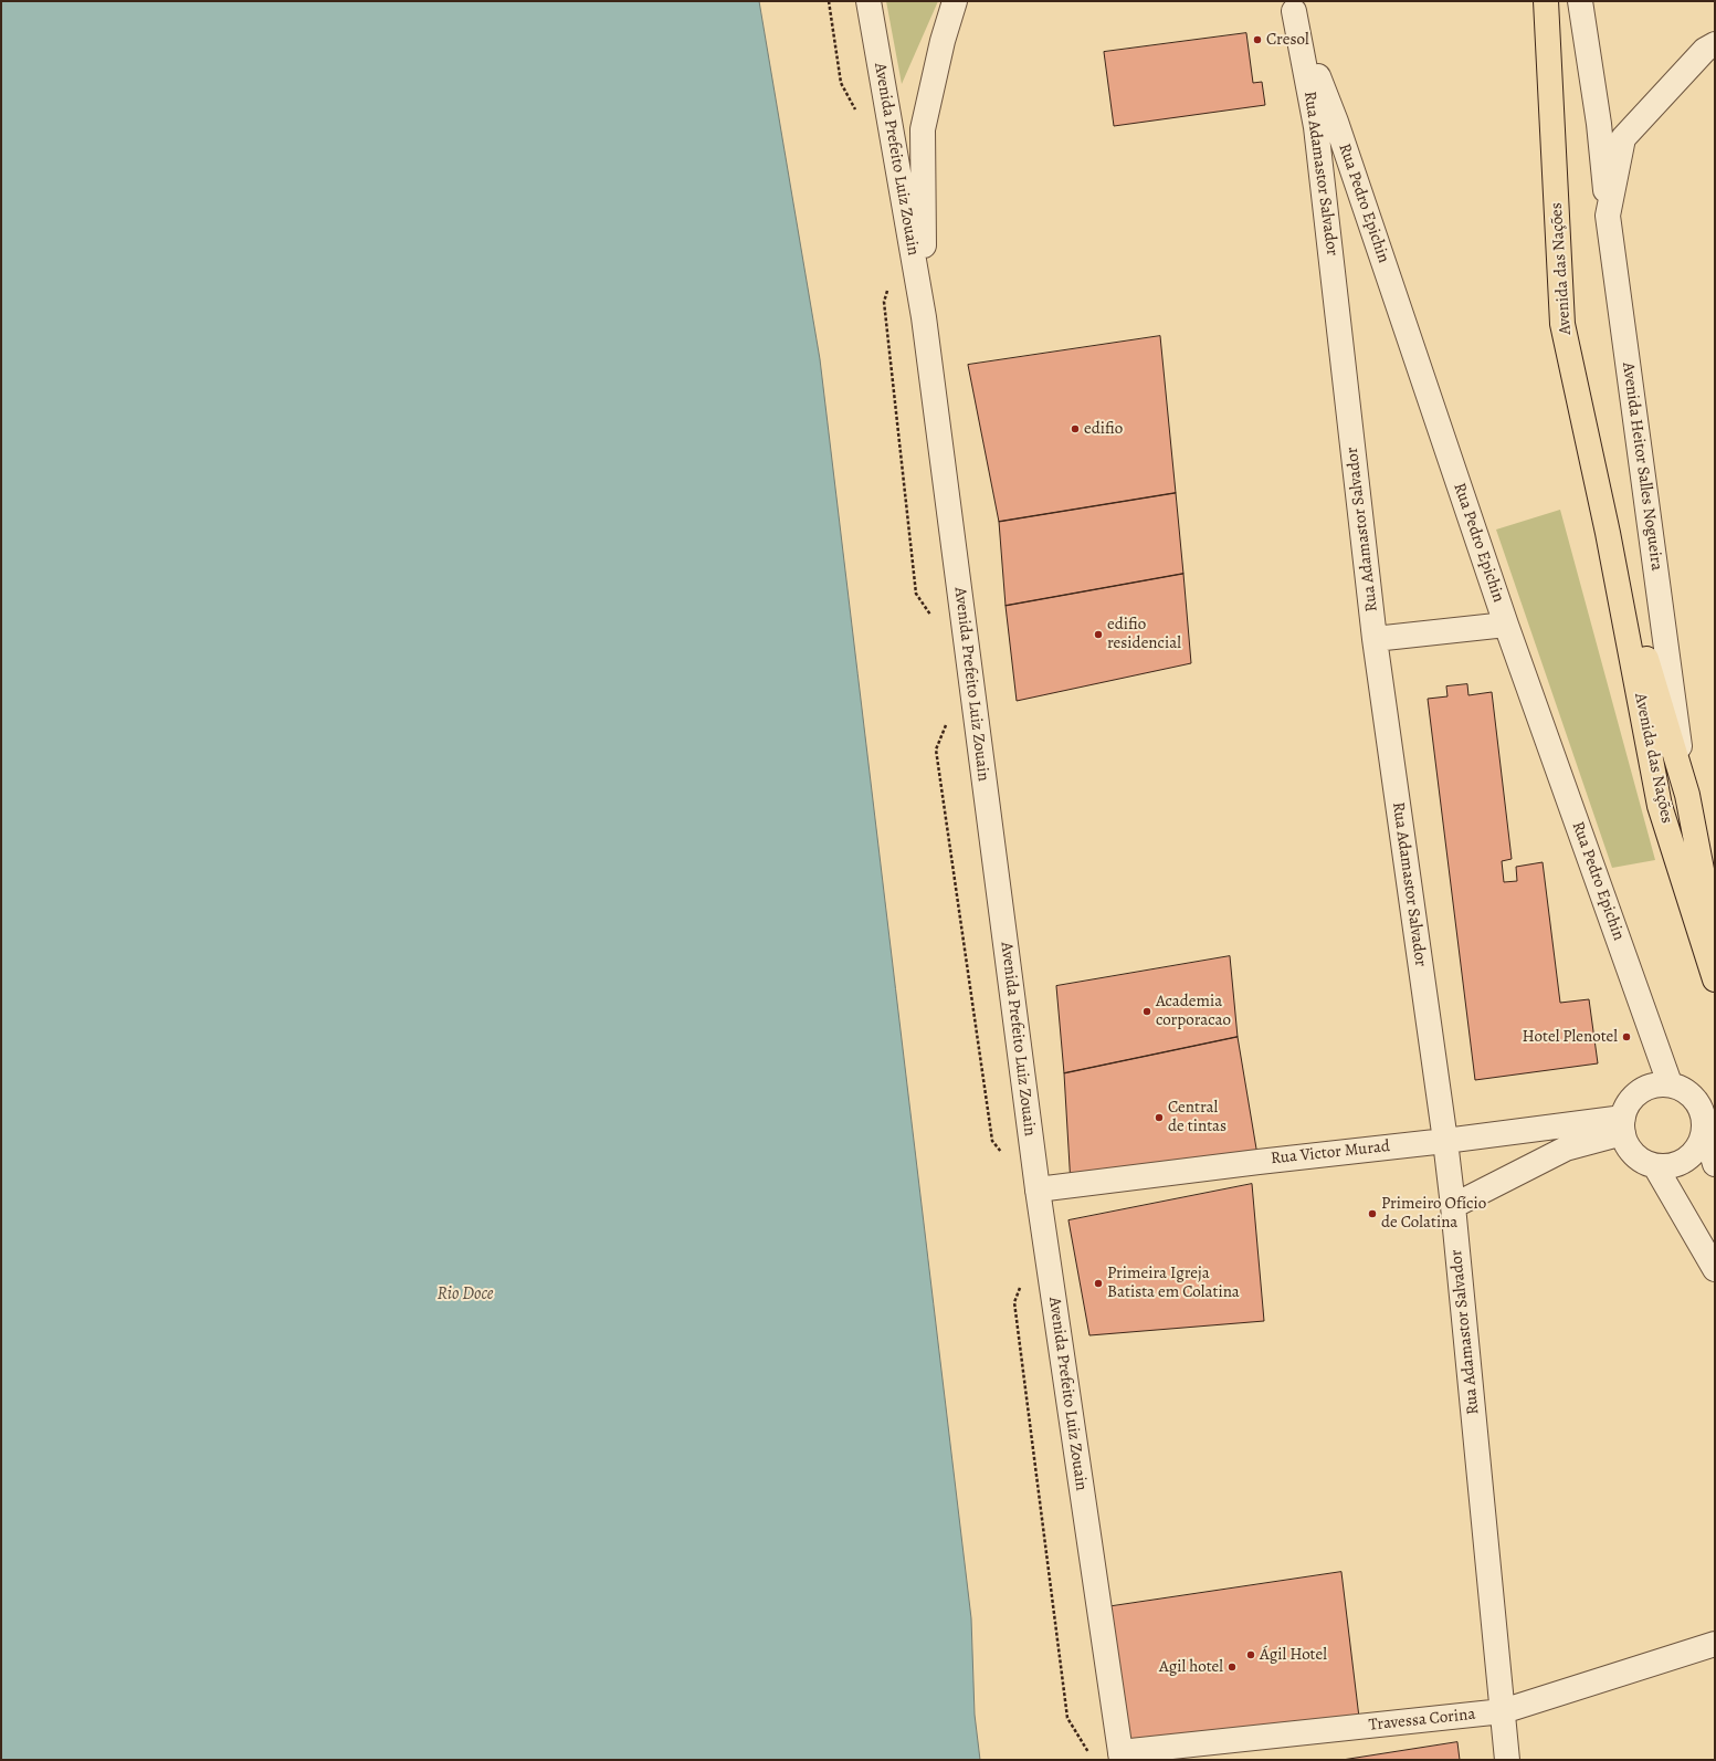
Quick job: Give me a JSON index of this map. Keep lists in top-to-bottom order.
{
  "streets": {
    "main road": ["Avenida das Nações"],
    "street": [
      "Avenida Prefeito Luiz Zouain",
      "Rua Adamastor Salvador",
      "Rua Pedro Epichin",
      "Avenida Heitor Salles Nogueira",
      "Rua Victor Murad",
      "Travessa Corina"
    ]
  },
  "crossings": [
    ["Avenida Prefeito Luiz Zouain", "Rua Victor Murad"],
    ["Avenida Prefeito Luiz Zouain", "Travessa Corina"],
    ["Rua Adamastor Salvador", "Rua Pedro Epichin"],
    ["Rua Adamastor Salvador", "Rua Victor Murad"],
    ["Rua Adamastor Salvador", "Travessa Corina"],
    ["Rua Pedro Epichin", "Rua Victor Murad"],
    ["Avenida das Nações", "Avenida Heitor Salles Nogueira"]
  ],
  "water": ["Rio Doce"],
  "places": [
    "Cresol",
    "edifio",
    "edifio residencial",
    "Academia corporacao",
    "Hotel Plenotel",
    "Central de tintas",
    "Primeiro Ofício de Colatina",
    "Primeira Igreja Batista em Colatina",
    "Ágil Hotel",
    "Agil hotel"
  ]
}
